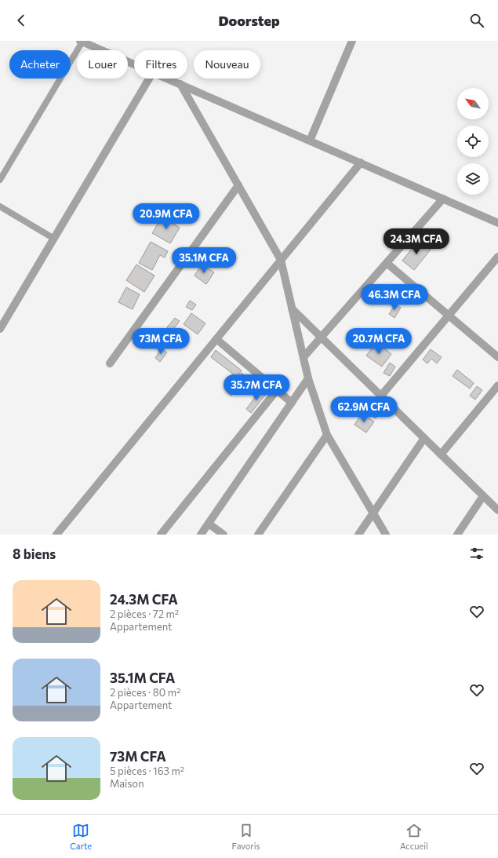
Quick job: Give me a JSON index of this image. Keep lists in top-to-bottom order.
{
  "north": "top left",
  "page": {
    "header": "Doorstep",
    "chip": [
      "Acheter",
      "Louer",
      "Filtres",
      "Nouveau"
    ],
    "price": [
      "20.9M CFA",
      "24.3M CFA",
      "35.1M CFA",
      "46.3M CFA",
      "73M CFA",
      "20.7M CFA",
      "35.7M CFA",
      "62.9M CFA"
    ],
    "heading": "8 biens",
    "list": [
      {
        "name": "24.3M CFA",
        "note": "2 pièces · 72 m² · Appartement"
      },
      {
        "name": "35.1M CFA",
        "note": "2 pièces · 80 m² · Appartement"
      },
      {
        "name": "73M CFA",
        "note": "5 pièces · 163 m² · Maison"
      }
    ],
    "tabs": ["Carte", "Favoris", "Accueil"]
  }
}
